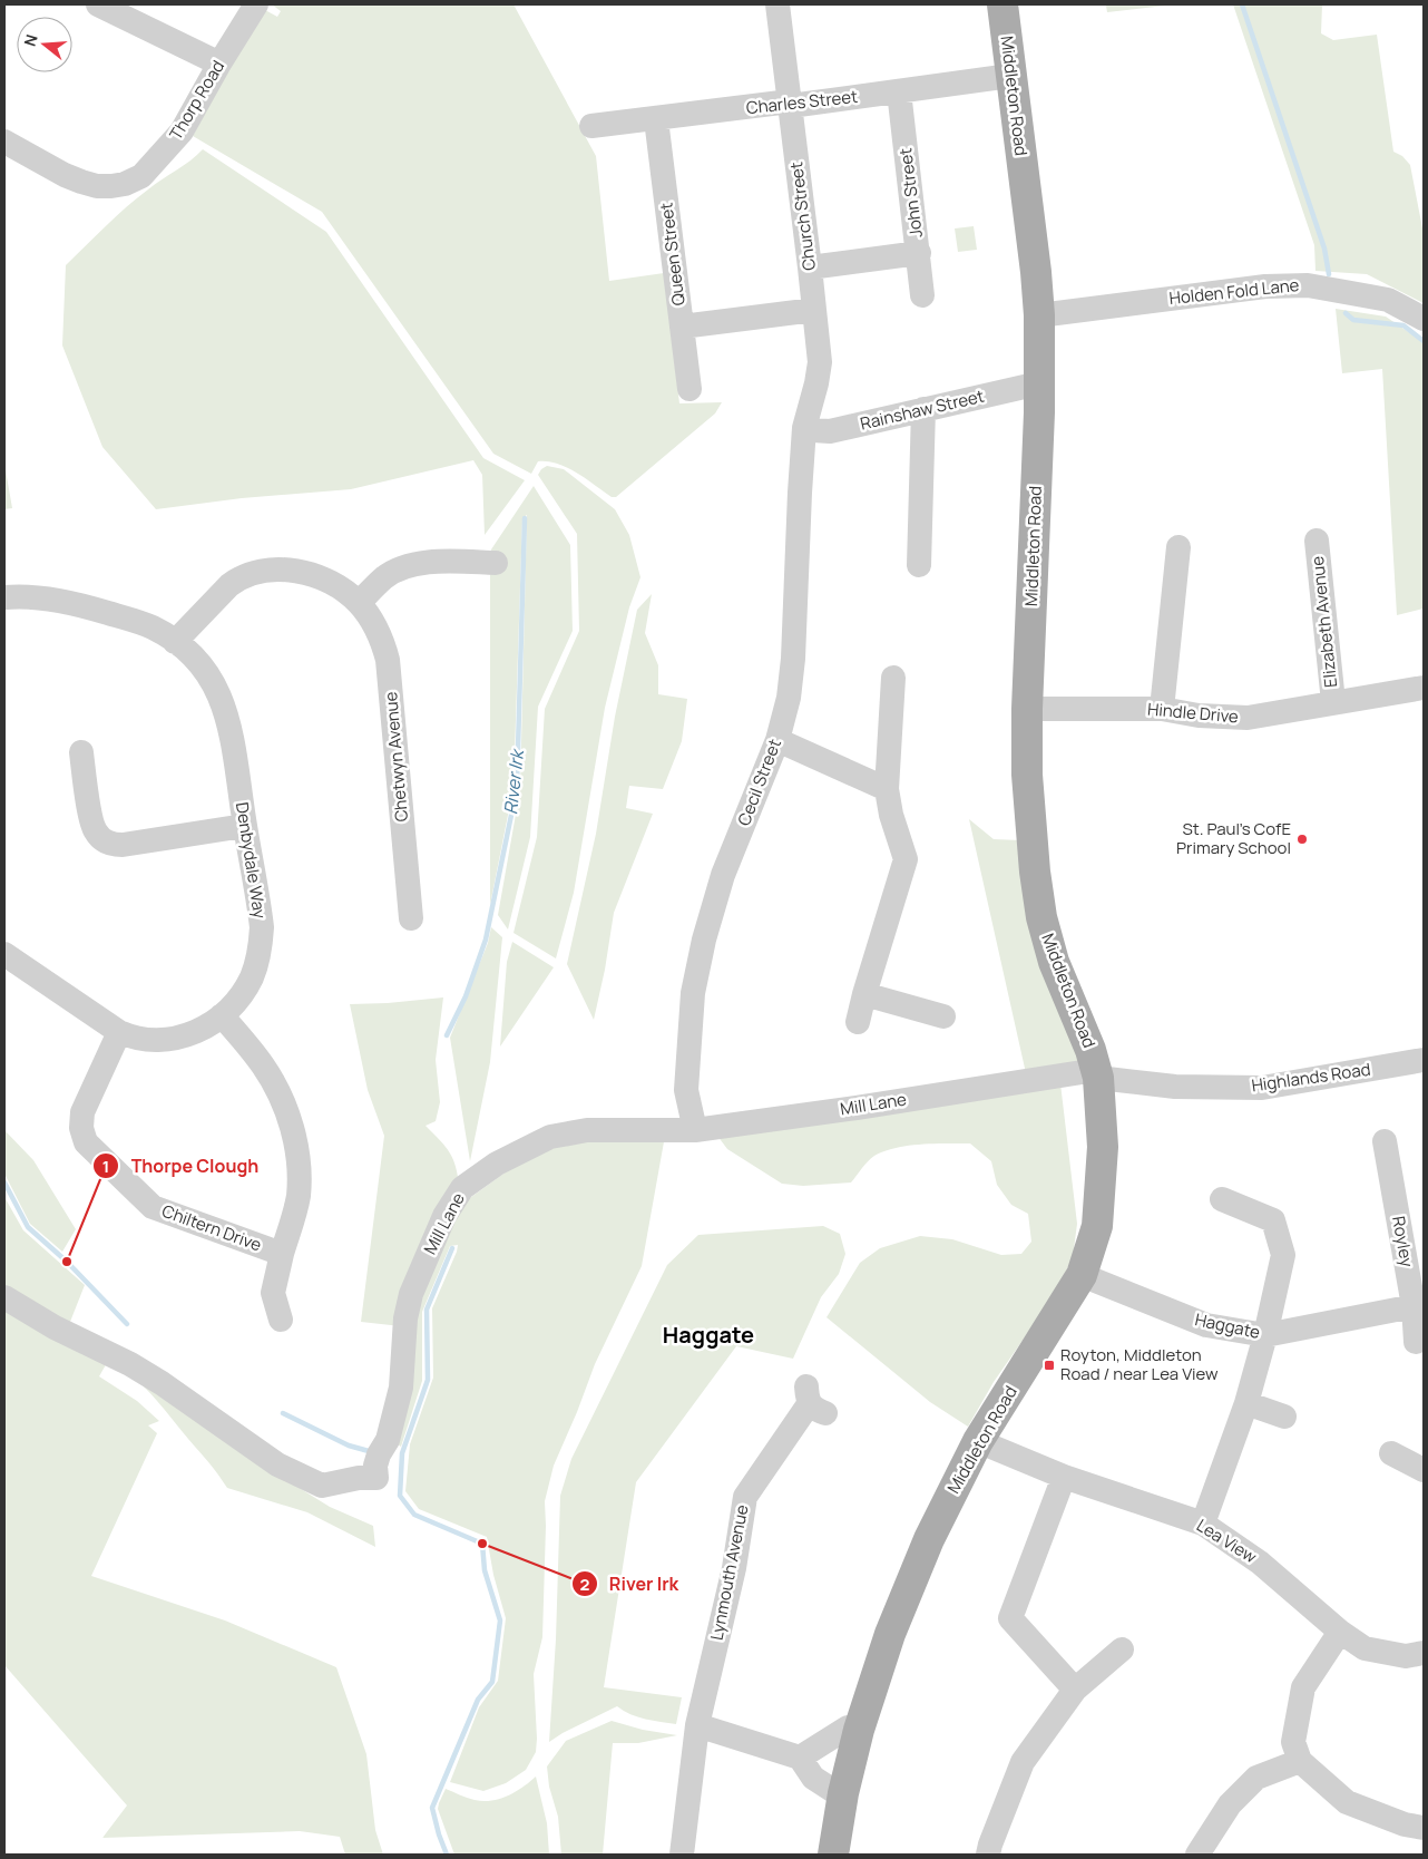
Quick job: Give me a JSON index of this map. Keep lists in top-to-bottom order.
{
  "streets": {
    "main road": ["Middleton Road"],
    "street": [
      "Thorp Road",
      "Charles Street",
      "John Street",
      "Church Street",
      "Queen Street",
      "Holden Fold Lane",
      "Rainshaw Street",
      "Elizabeth Avenue",
      "Hindle Drive",
      "Chetwyn Avenue",
      "Cecil Street",
      "Denbydale Way",
      "Highlands Road",
      "Mill Lane",
      "Chiltern Drive",
      "Royley",
      "Haggate",
      "Lea View",
      "Lynmouth Avenue"
    ]
  },
  "crossings": [
    ["Middleton Road", "Charles Street"],
    ["Middleton Road", "Holden Fold Lane"],
    ["Middleton Road", "Rainshaw Street"],
    ["Middleton Road", "Hindle Drive"],
    ["Middleton Road", "Highlands Road"],
    ["Middleton Road", "Mill Lane"],
    ["Middleton Road", "Haggate"],
    ["Middleton Road", "Lea View"],
    ["Charles Street", "John Street"],
    ["Charles Street", "Church Street"],
    ["Charles Street", "Queen Street"],
    ["Church Street", "Rainshaw Street"],
    ["Church Street", "Cecil Street"],
    ["Rainshaw Street", "Cecil Street"],
    ["Elizabeth Avenue", "Hindle Drive"],
    ["Chetwyn Avenue", "Denbydale Way"],
    ["Cecil Street", "Mill Lane"],
    ["Denbydale Way", "Chiltern Drive"],
    ["Highlands Road", "Mill Lane"],
    ["Royley", "Haggate"]
  ],
  "districts": ["Haggate"],
  "water": ["River Irk"],
  "places": {
    "other": ["St. Paul's CofE Primary School", "Thorpe Clough", "River Irk"],
    "transit": ["Royton, Middleton Road / near Lea View"]
  },
  "north": "left"
}
